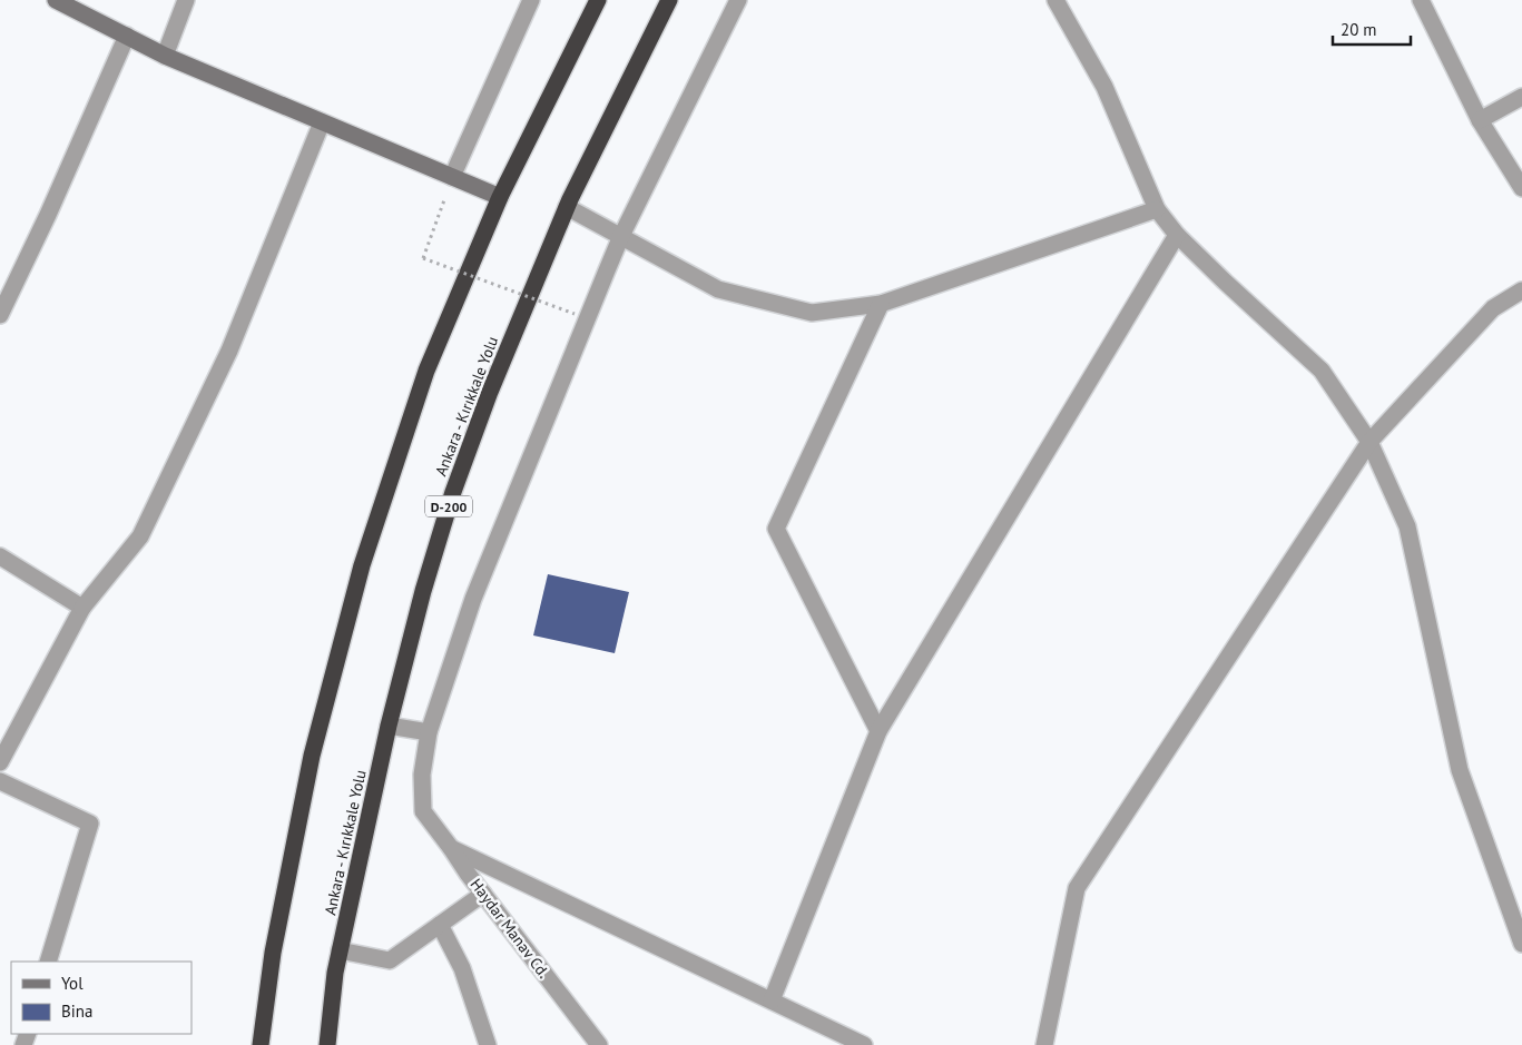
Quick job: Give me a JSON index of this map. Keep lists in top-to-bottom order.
{
  "streets": {
    "highway": ["Ankara - Kırıkkale Yolu", "D-200"],
    "street": ["Haydar Manav Cd."]
  },
  "legend": ["Yol", "Bina"],
  "scale_bar": "20 m"
}
